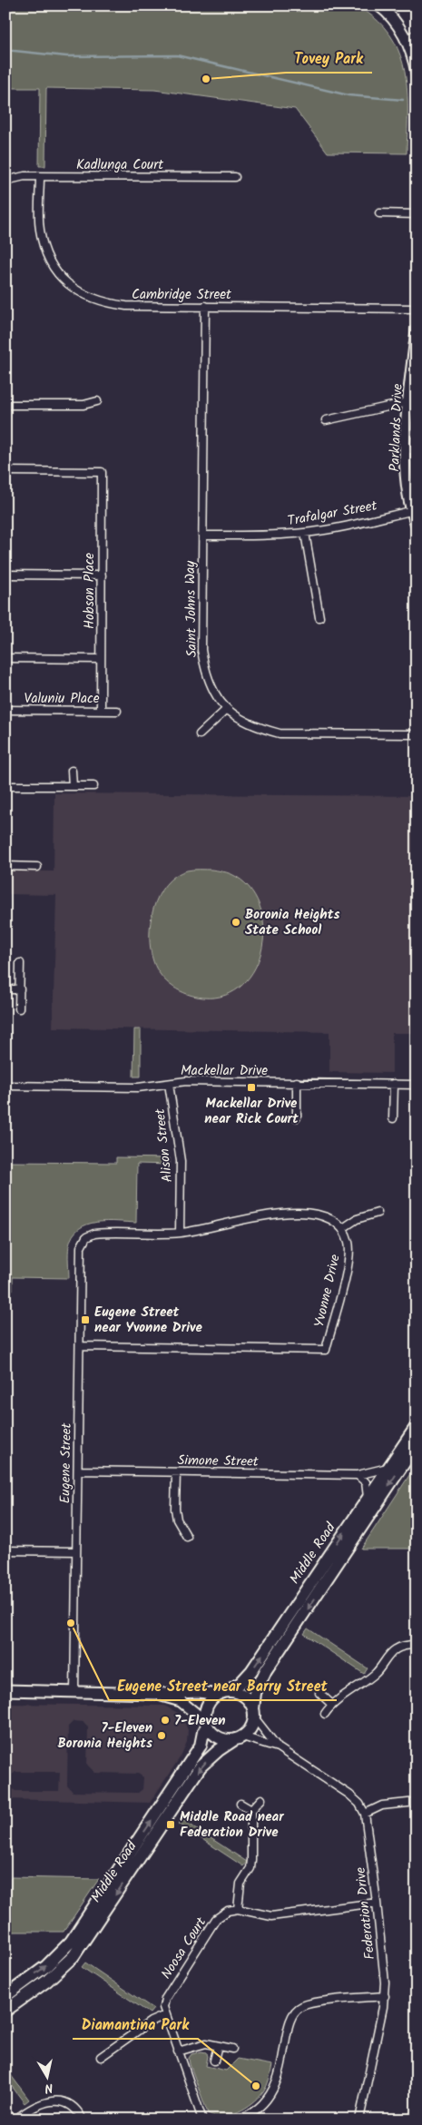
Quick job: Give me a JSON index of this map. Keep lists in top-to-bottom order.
{
  "streets": {
    "main road": ["Middle Road"],
    "street": [
      "Kadlunga Court",
      "Cambridge Street",
      "Parklands Drive",
      "Trafalgar Street",
      "Hobson Place",
      "Saint Johns Way",
      "Valuniu Place",
      "Mackellar Drive",
      "Alison Street",
      "Yvonne Drive",
      "Simone Street",
      "Eugene Street",
      "Federation Drive",
      "Noosa Court"
    ]
  },
  "crossings": [
    ["Kadlunga Court", "Cambridge Street"],
    ["Cambridge Street", "Saint Johns Way"],
    ["Parklands Drive", "Trafalgar Street"],
    ["Trafalgar Street", "Saint Johns Way"],
    ["Hobson Place", "Valuniu Place"],
    ["Mackellar Drive", "Alison Street"],
    ["Alison Street", "Eugene Street"],
    ["Yvonne Drive", "Eugene Street"],
    ["Simone Street", "Eugene Street"],
    ["Simone Street", "Middle Road"]
  ],
  "places": {
    "other": [
      "Tovey Park",
      "Boronia Heights State School",
      "Eugene Street near Barry Street",
      "7-Eleven",
      "7-Eleven Boronia Heights",
      "Diamantina Park"
    ],
    "transit": ["Mackellar Drive near Rick Court", "Eugene Street near Yvonne Drive", "Middle Road near Federation Drive"]
  },
  "north": "bottom"
}
